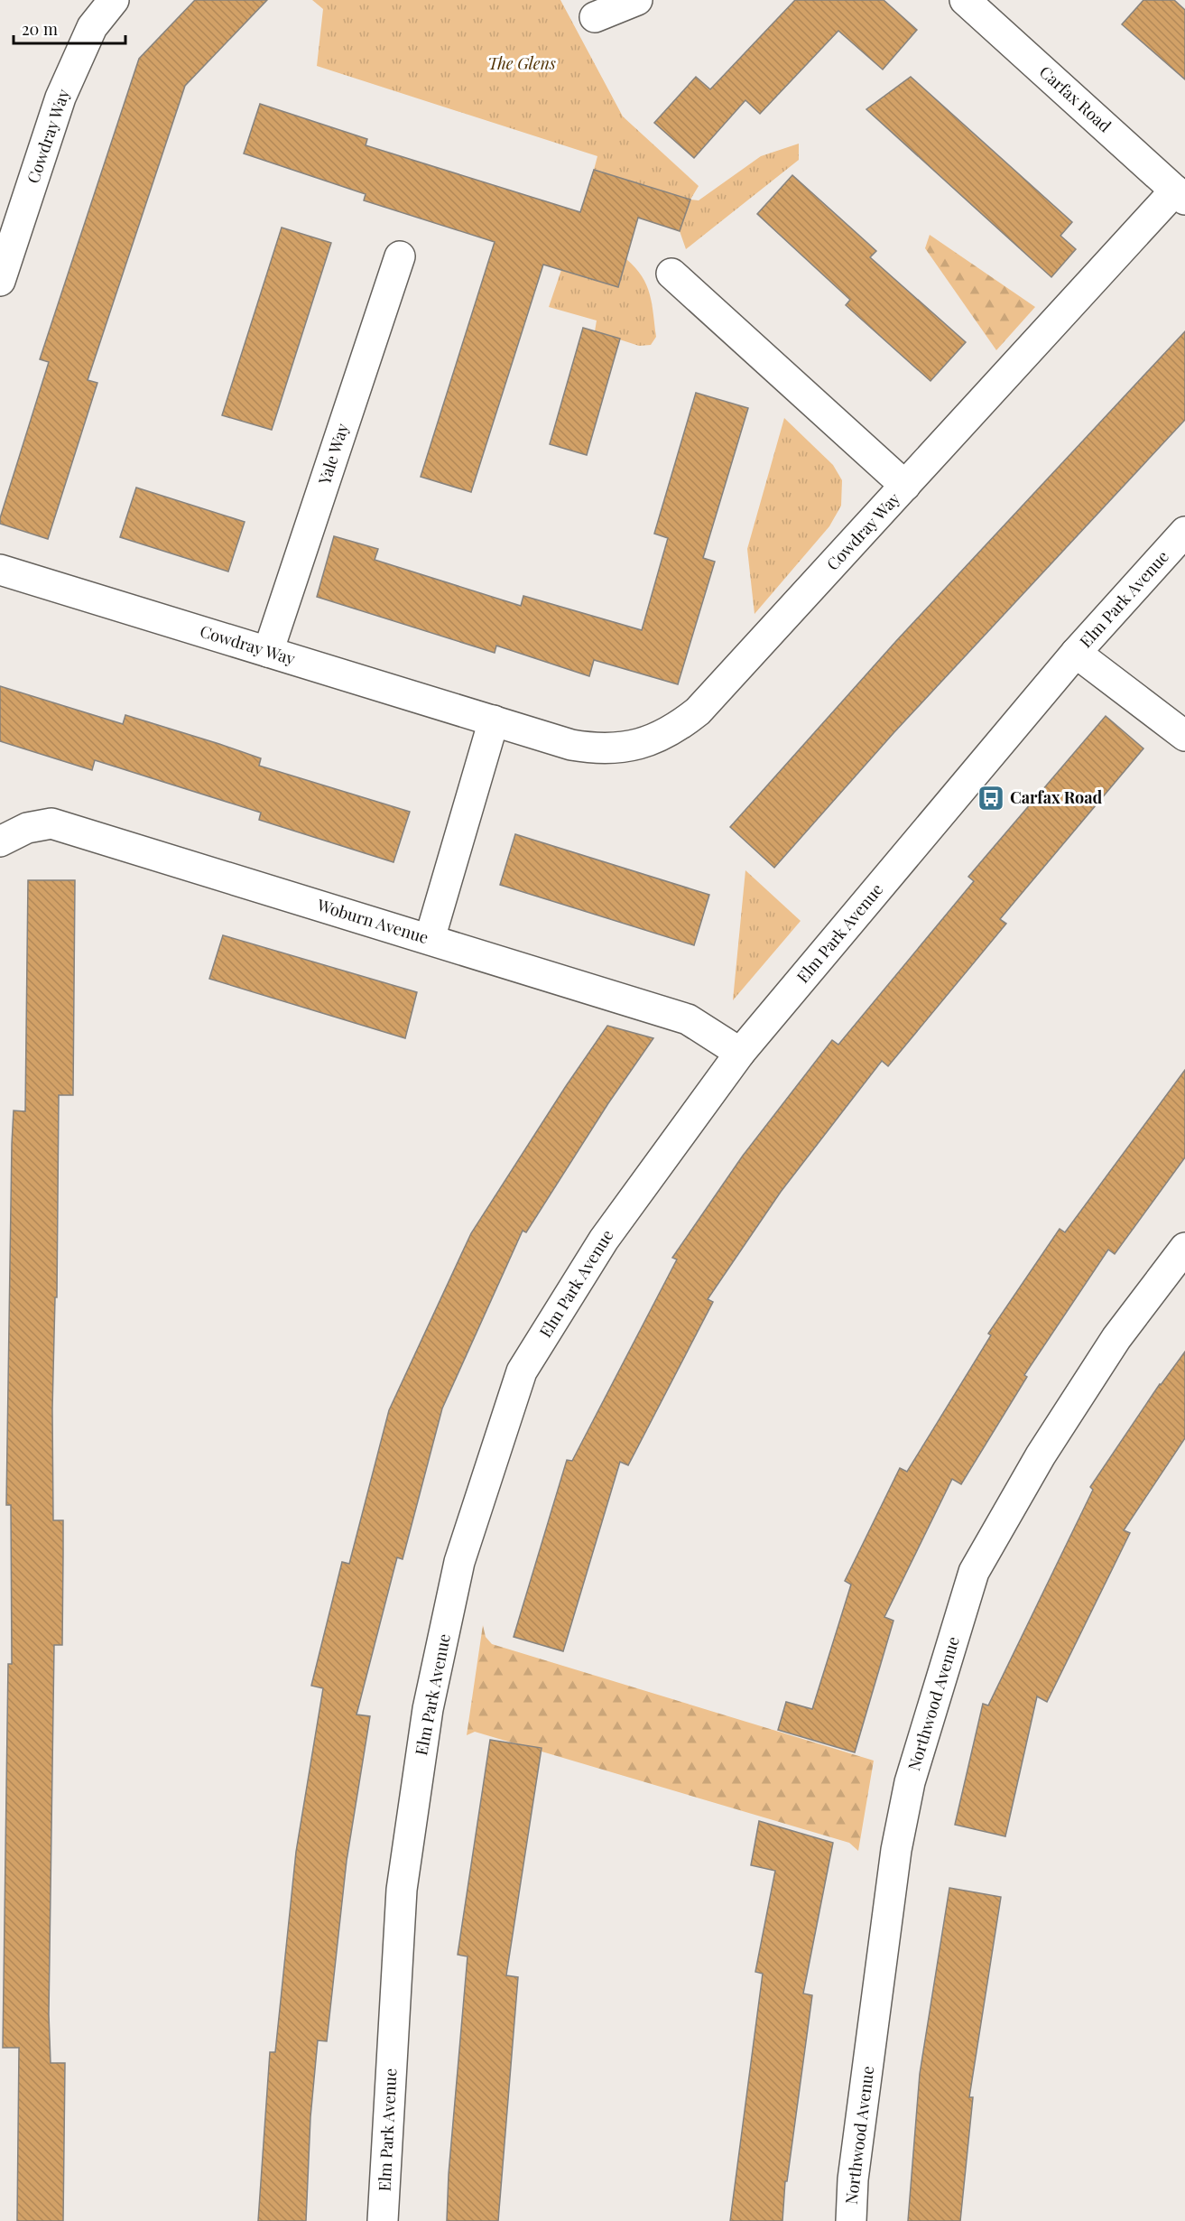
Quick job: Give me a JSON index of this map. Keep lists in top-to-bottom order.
{
  "streets": {
    "street": [
      "Carfax Road",
      "Cowdray Way",
      "Yale Way",
      "Elm Park Avenue",
      "Woburn Avenue",
      "Northwood Avenue"
    ]
  },
  "crossings": [
    ["Carfax Road", "Cowdray Way"],
    ["Cowdray Way", "Yale Way"],
    ["Elm Park Avenue", "Woburn Avenue"]
  ],
  "parks": ["The Glens"],
  "places": {
    "bus stop": ["Carfax Road"]
  },
  "scale_bar": "20 m"
}
